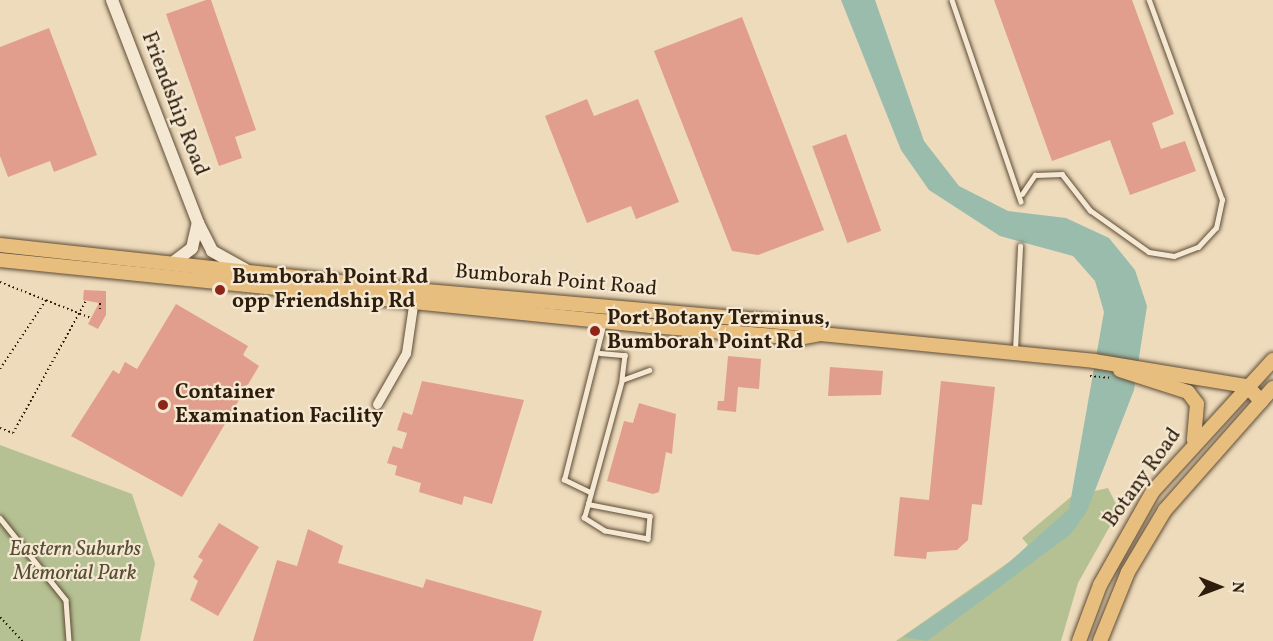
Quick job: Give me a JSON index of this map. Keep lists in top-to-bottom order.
{
  "streets": {
    "main road": ["Bumborah Point Road", "Botany Road"],
    "street": ["Friendship Road"]
  },
  "crossings": [
    ["Friendship Road", "Bumborah Point Road"],
    ["Bumborah Point Road", "Botany Road"]
  ],
  "parks": ["Eastern Suburbs Memorial Park"],
  "places": ["Bumborah Point Rd opp Friendship Rd", "Port Botany Terminus, Bumborah Point Rd", "Container Examination Facility"],
  "north": "right"
}
